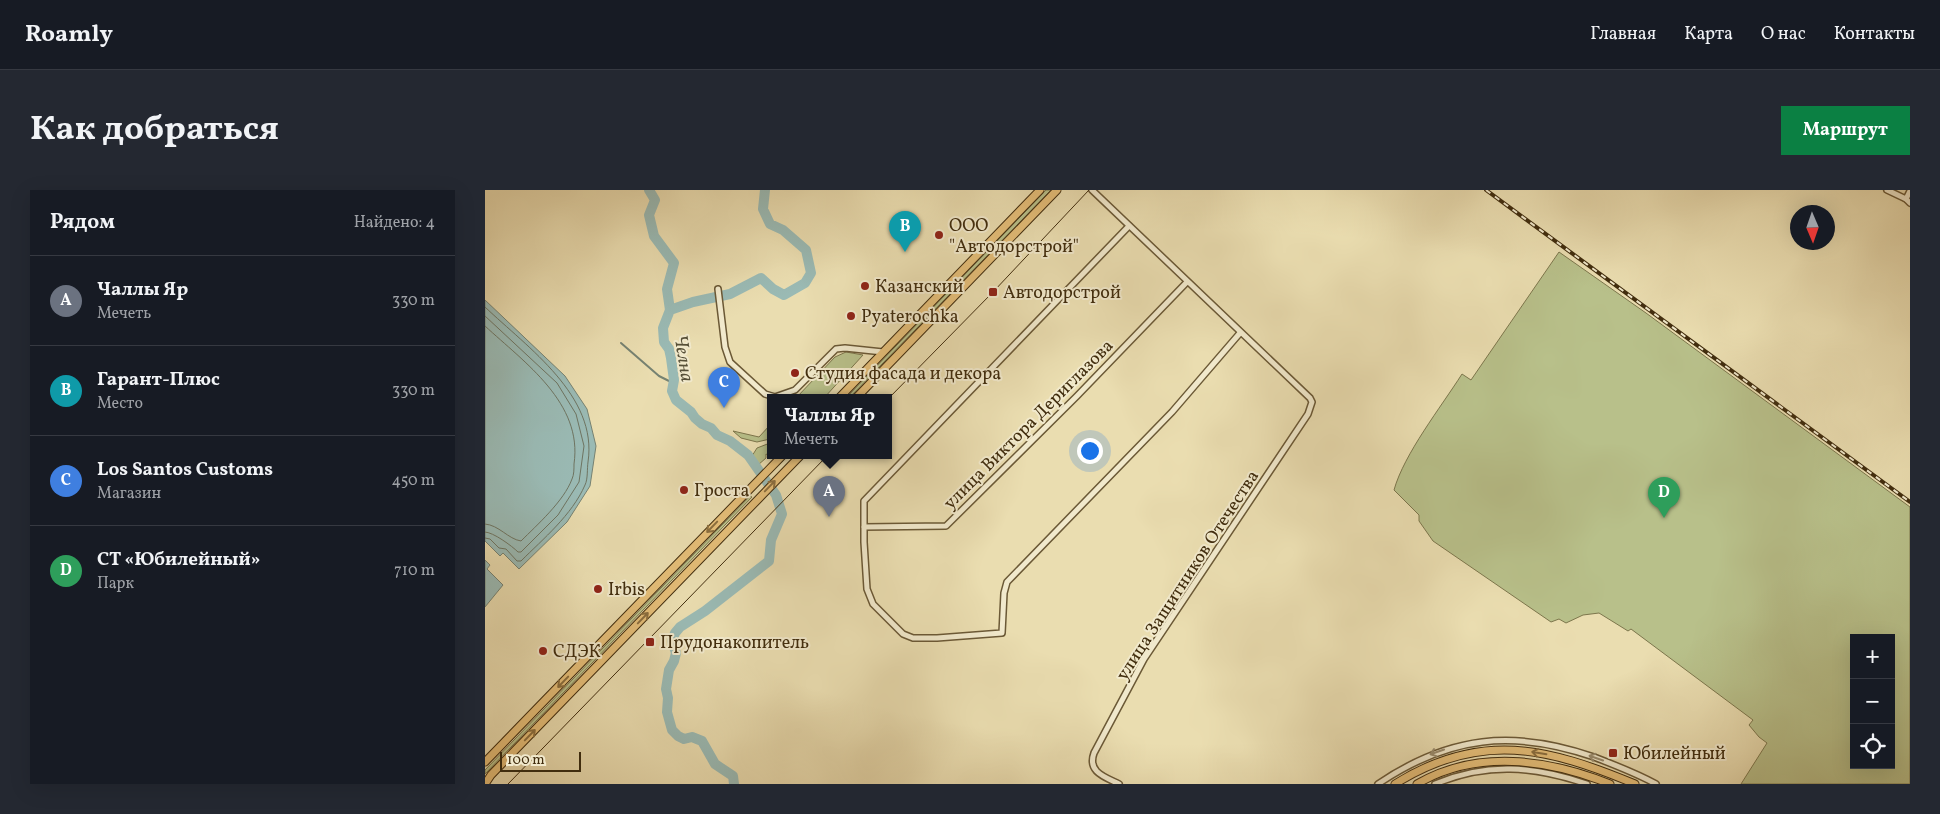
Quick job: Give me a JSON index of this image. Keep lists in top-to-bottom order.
{
  "streets": {
    "street": ["улица Виктора Дериглазова", "улица Защитников Отечества"]
  },
  "water": ["Челна"],
  "places": {
    "other": [
      "ООО \"Автодорстрой\"",
      "Казанский",
      "Pyaterochka",
      "Студия фасада и декора",
      "Гроста",
      "Irbis",
      "СДЭК"
    ],
    "transit": ["Автодорстрой", "Прудонакопитель", "Юбилейный"]
  },
  "scale_bar": "100 m",
  "north": "bottom",
  "page": {
    "header": "Roamly",
    "nav": [
      "Главная",
      "Карта",
      "О нас",
      "Контакты"
    ],
    "title": "Как добраться",
    "buttons": "Маршрут",
    "heading": ["Рядом", "Найдено: 4"],
    "pins": [
      "B",
      "C",
      "A",
      "D"
    ],
    "list": [
      {
        "mark": "A",
        "name": "Чаллы Яр",
        "note": "Мечеть",
        "value": "330 m"
      },
      {
        "mark": "B",
        "name": "Гарант-Плюс",
        "note": "Место",
        "value": "330 m"
      },
      {
        "mark": "C",
        "name": "Los Santos Customs",
        "note": "Магазин",
        "value": "450 m"
      },
      {
        "mark": "D",
        "name": "СТ «Юбилейный»",
        "note": "Парк",
        "value": "710 m"
      }
    ],
    "popup": ["Чаллы Яр", "Мечеть"],
    "map_buttons": ["+", "−"],
    "scale": "100 m"
  }
}
